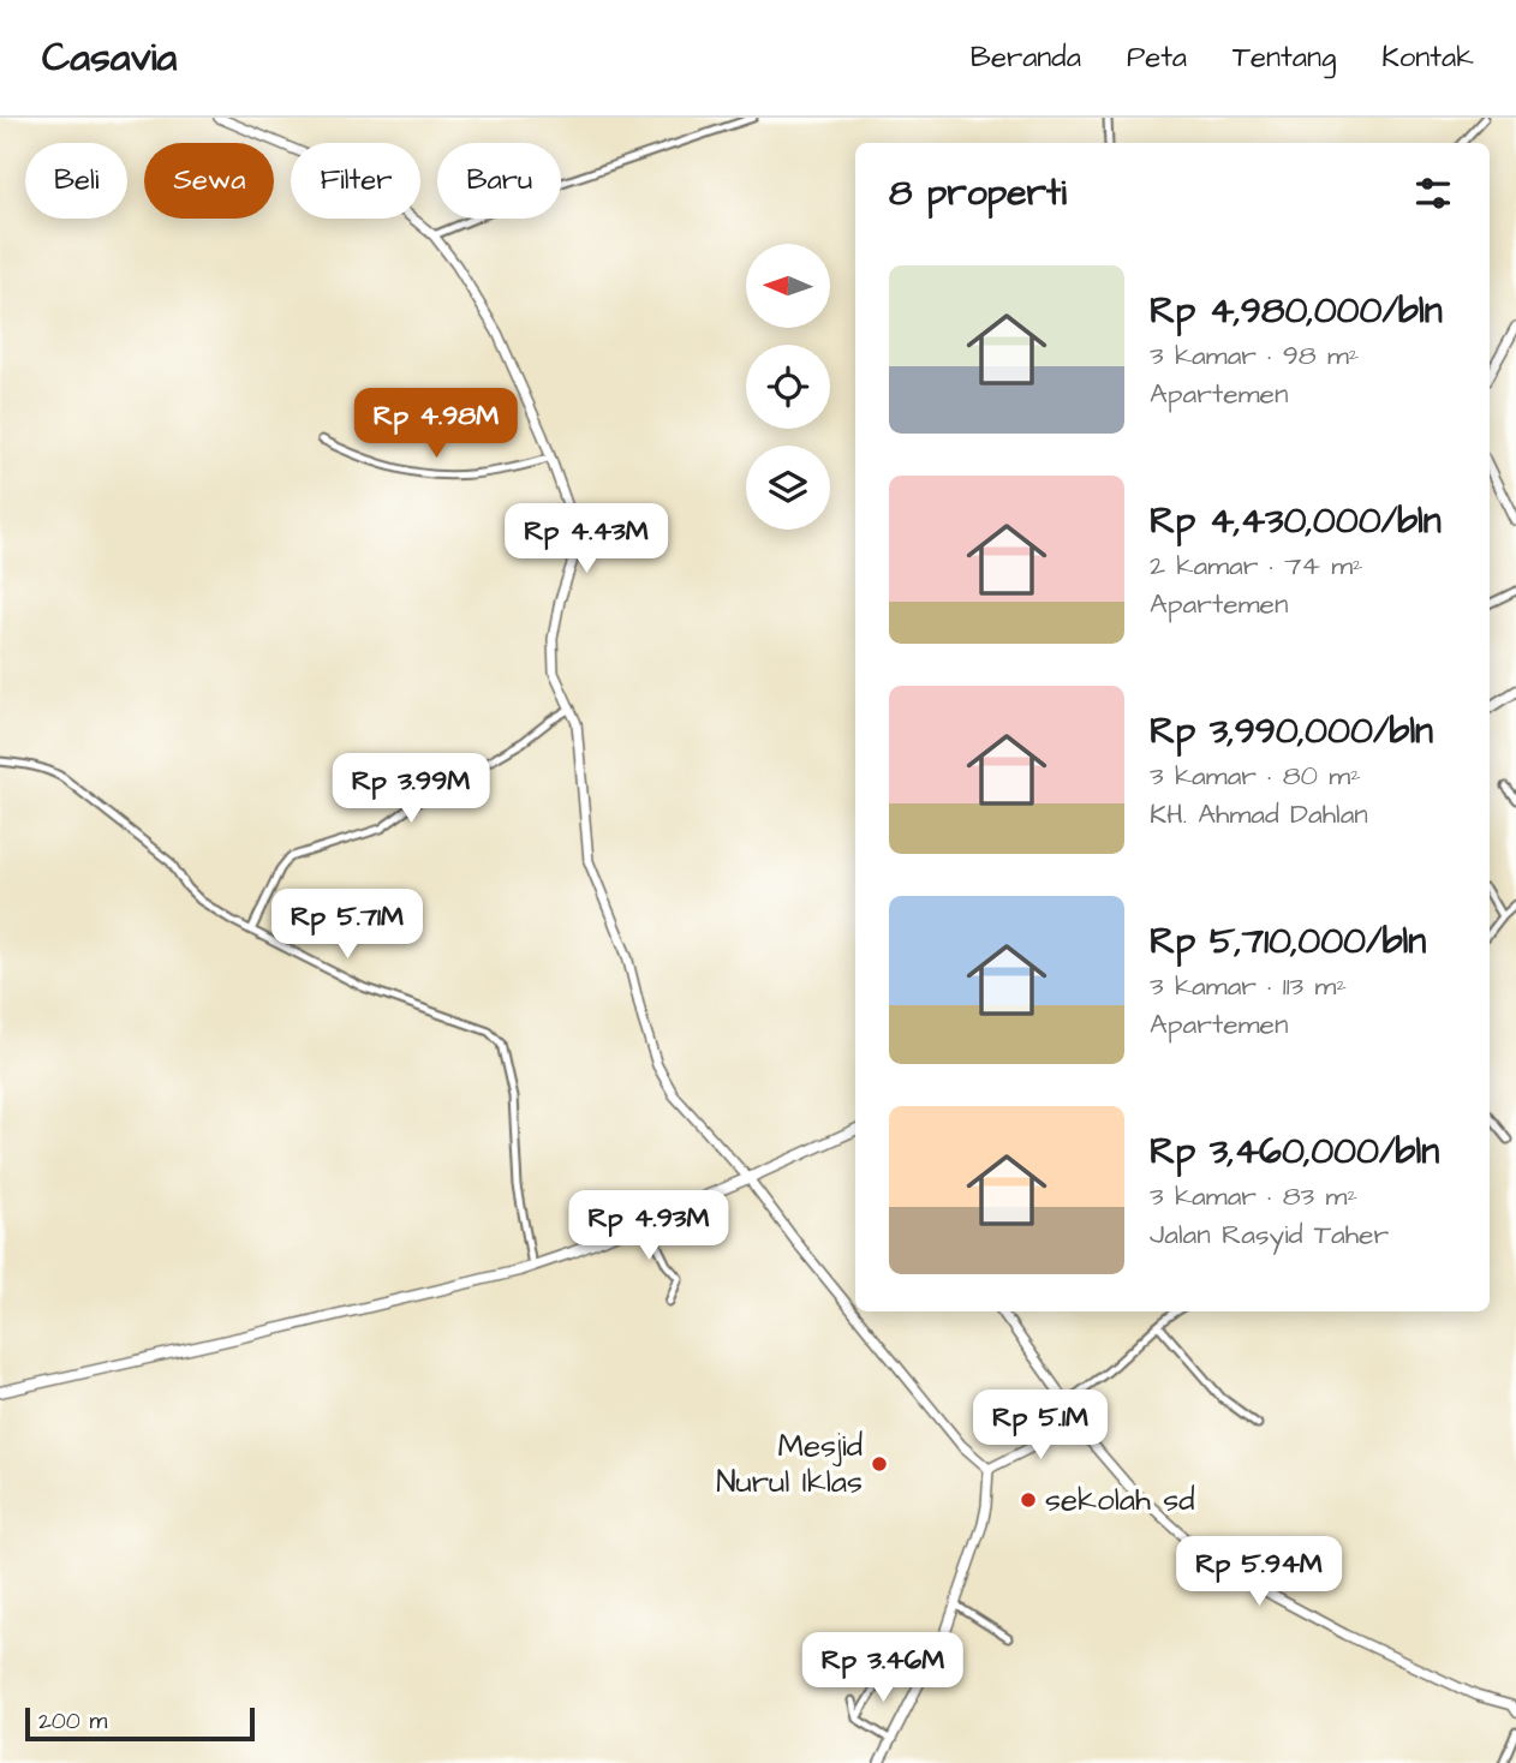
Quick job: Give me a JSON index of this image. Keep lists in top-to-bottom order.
{
  "places": ["Mesjid Nurul Iklas", "sekolah sd"],
  "scale_bar": "200 m",
  "north": "left",
  "page": {
    "header": "Casavia",
    "nav": [
      "Beranda",
      "Peta",
      "Tentang",
      "Kontak"
    ],
    "chip": [
      "Beli",
      "Sewa",
      "Filter",
      "Baru"
    ],
    "heading": "8 properti",
    "list": [
      {
        "name": "Rp 4,980,000/bln",
        "note": "3 kamar · 98 m² · Apartemen"
      },
      {
        "name": "Rp 4,430,000/bln",
        "note": "2 kamar · 74 m² · Apartemen"
      },
      {
        "name": "Rp 3,990,000/bln",
        "note": "3 kamar · 80 m² · KH. Ahmad Dahlan"
      },
      {
        "name": "Rp 5,710,000/bln",
        "note": "3 kamar · 113 m² · Apartemen"
      },
      {
        "name": "Rp 3,460,000/bln",
        "note": "3 kamar · 83 m² · Jalan Rasyid Taher"
      }
    ],
    "price": [
      "Rp 4.98M",
      "Rp 4.43M",
      "Rp 3.99M",
      "Rp 5.71M",
      "Rp 4.93M",
      "Rp 5.1M",
      "Rp 5.94M",
      "Rp 3.46M"
    ],
    "scale": "200 m"
  }
}
